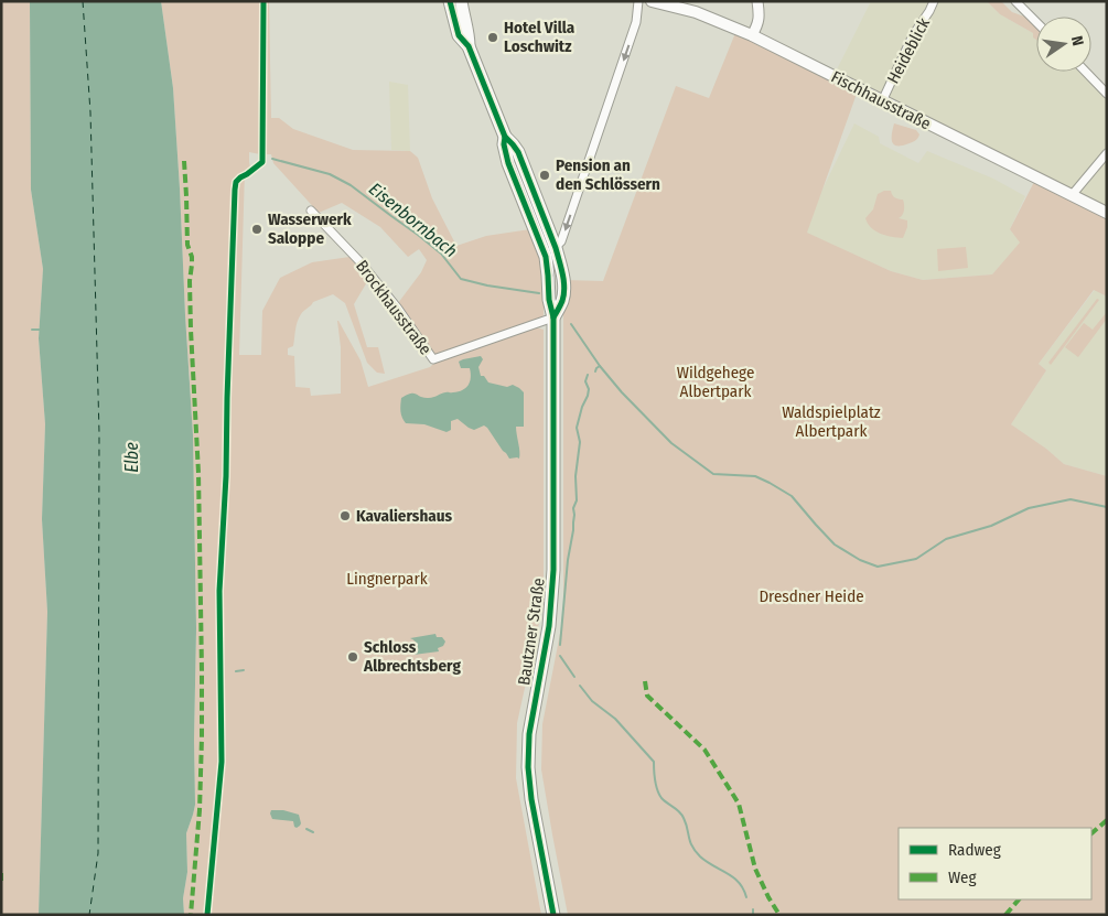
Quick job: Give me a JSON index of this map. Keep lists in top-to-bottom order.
{
  "streets": {
    "main road": ["Fischhausstraße", "Bautzner Straße"],
    "street": ["Heideblick", "Brockhausstraße"]
  },
  "crossings": [
    ["Heideblick", "Fischhausstraße"],
    ["Brockhausstraße", "Bautzner Straße"]
  ],
  "water": ["Eisenbornbach", "Elbe"],
  "parks": [
    "Wildgehege Albertpark",
    "Waldspielplatz Albertpark",
    "Lingnerpark",
    "Dresdner Heide"
  ],
  "places": [
    "Hotel Villa Loschwitz",
    "Pension an den Schlössern",
    "Wasserwerk Saloppe",
    "Kavaliershaus",
    "Schloss Albrechtsberg"
  ],
  "legend": ["Radweg", "Weg"],
  "north": "right"
}
